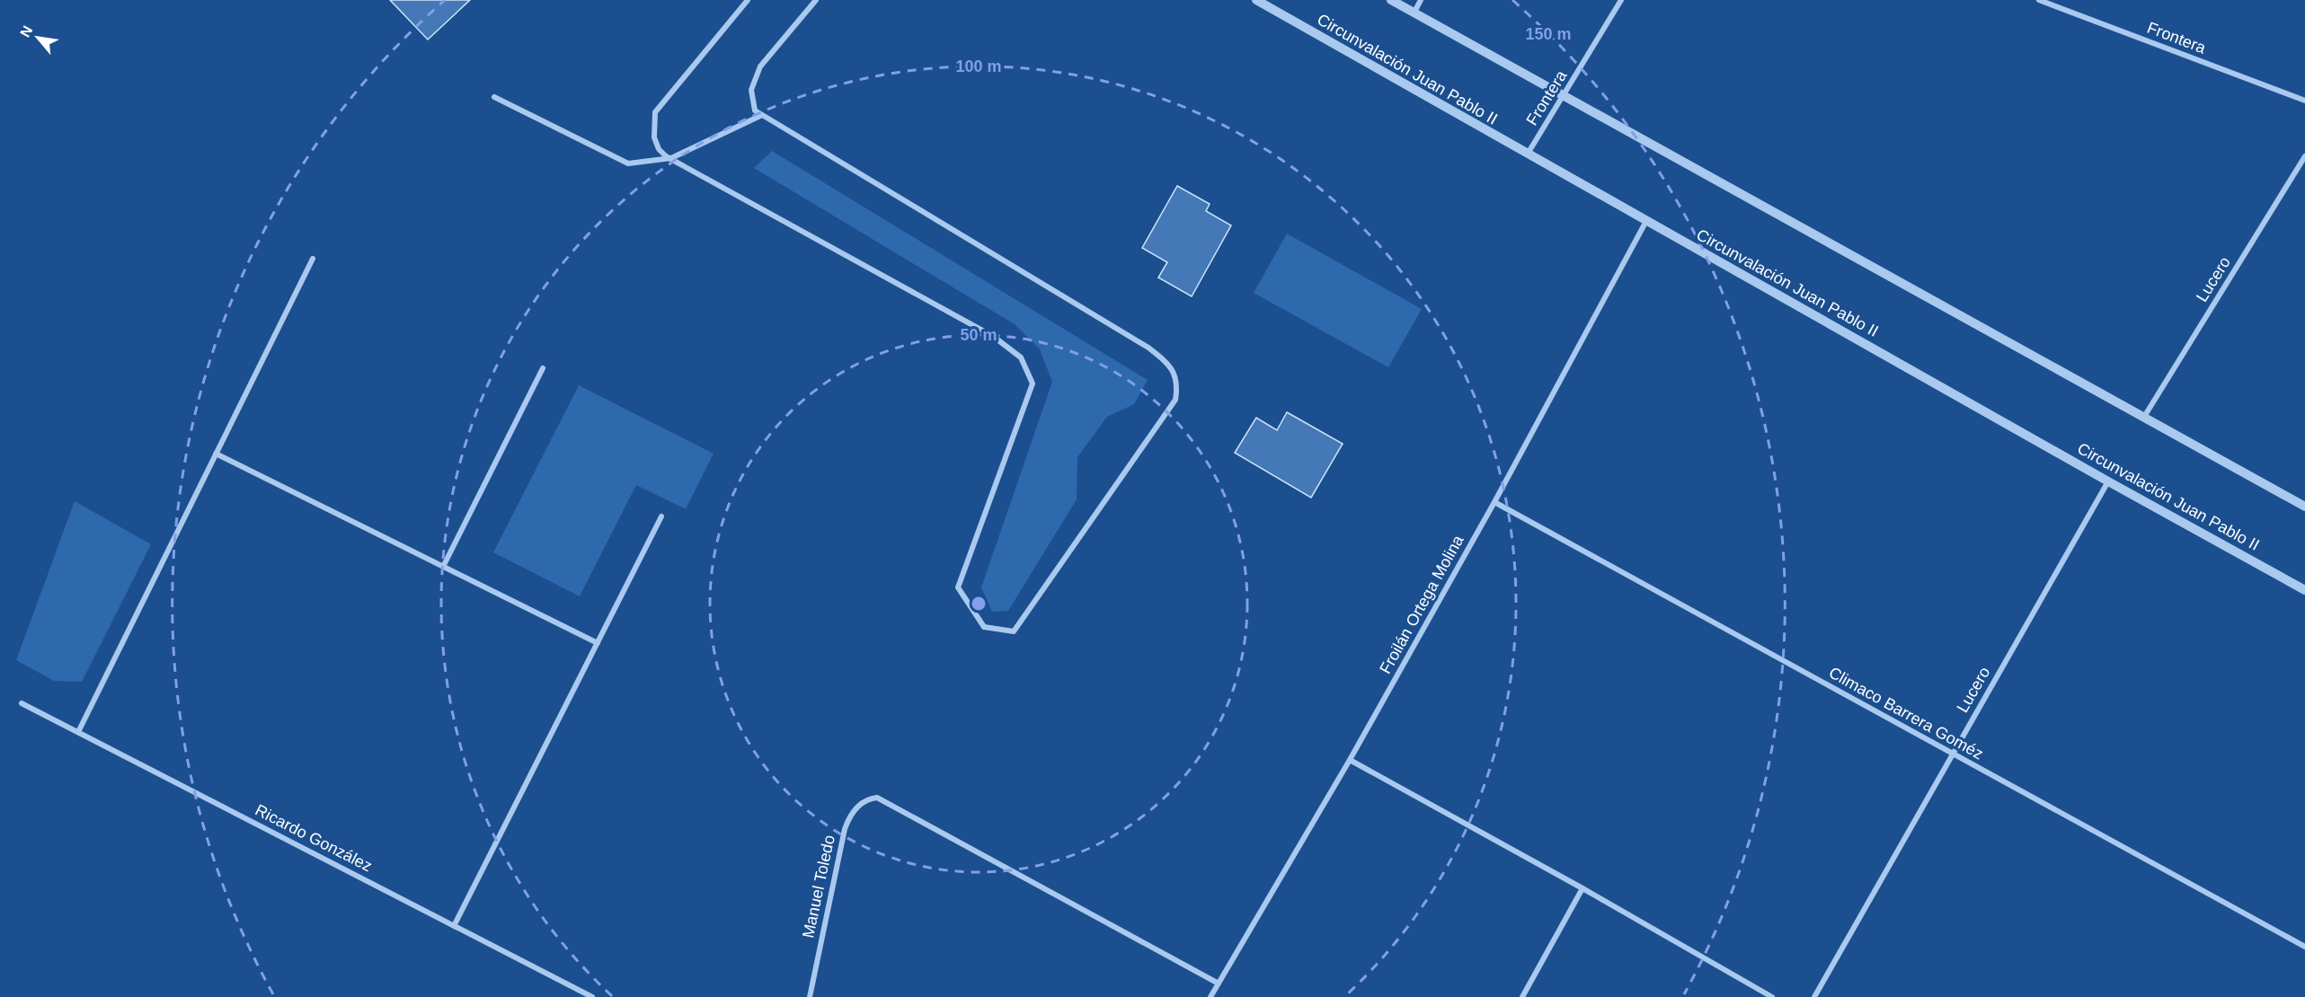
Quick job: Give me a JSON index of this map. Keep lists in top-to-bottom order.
{
  "streets": {
    "street": [
      "Frontera",
      "Circunvalación Juan Pablo II",
      "Lucero",
      "Froilán Ortega Molina",
      "Climaco Barrera Goméz",
      "Ricardo González",
      "Manuel Toledo"
    ]
  },
  "crossings": [
    ["Frontera", "Circunvalación Juan Pablo II"],
    ["Circunvalación Juan Pablo II", "Lucero"],
    ["Circunvalación Juan Pablo II", "Froilán Ortega Molina"],
    ["Lucero", "Climaco Barrera Goméz"],
    ["Froilán Ortega Molina", "Climaco Barrera Goméz"],
    ["Froilán Ortega Molina", "Manuel Toledo"]
  ],
  "north": "top left",
  "rings": ["150 m", "100 m", "50 m"]
}
